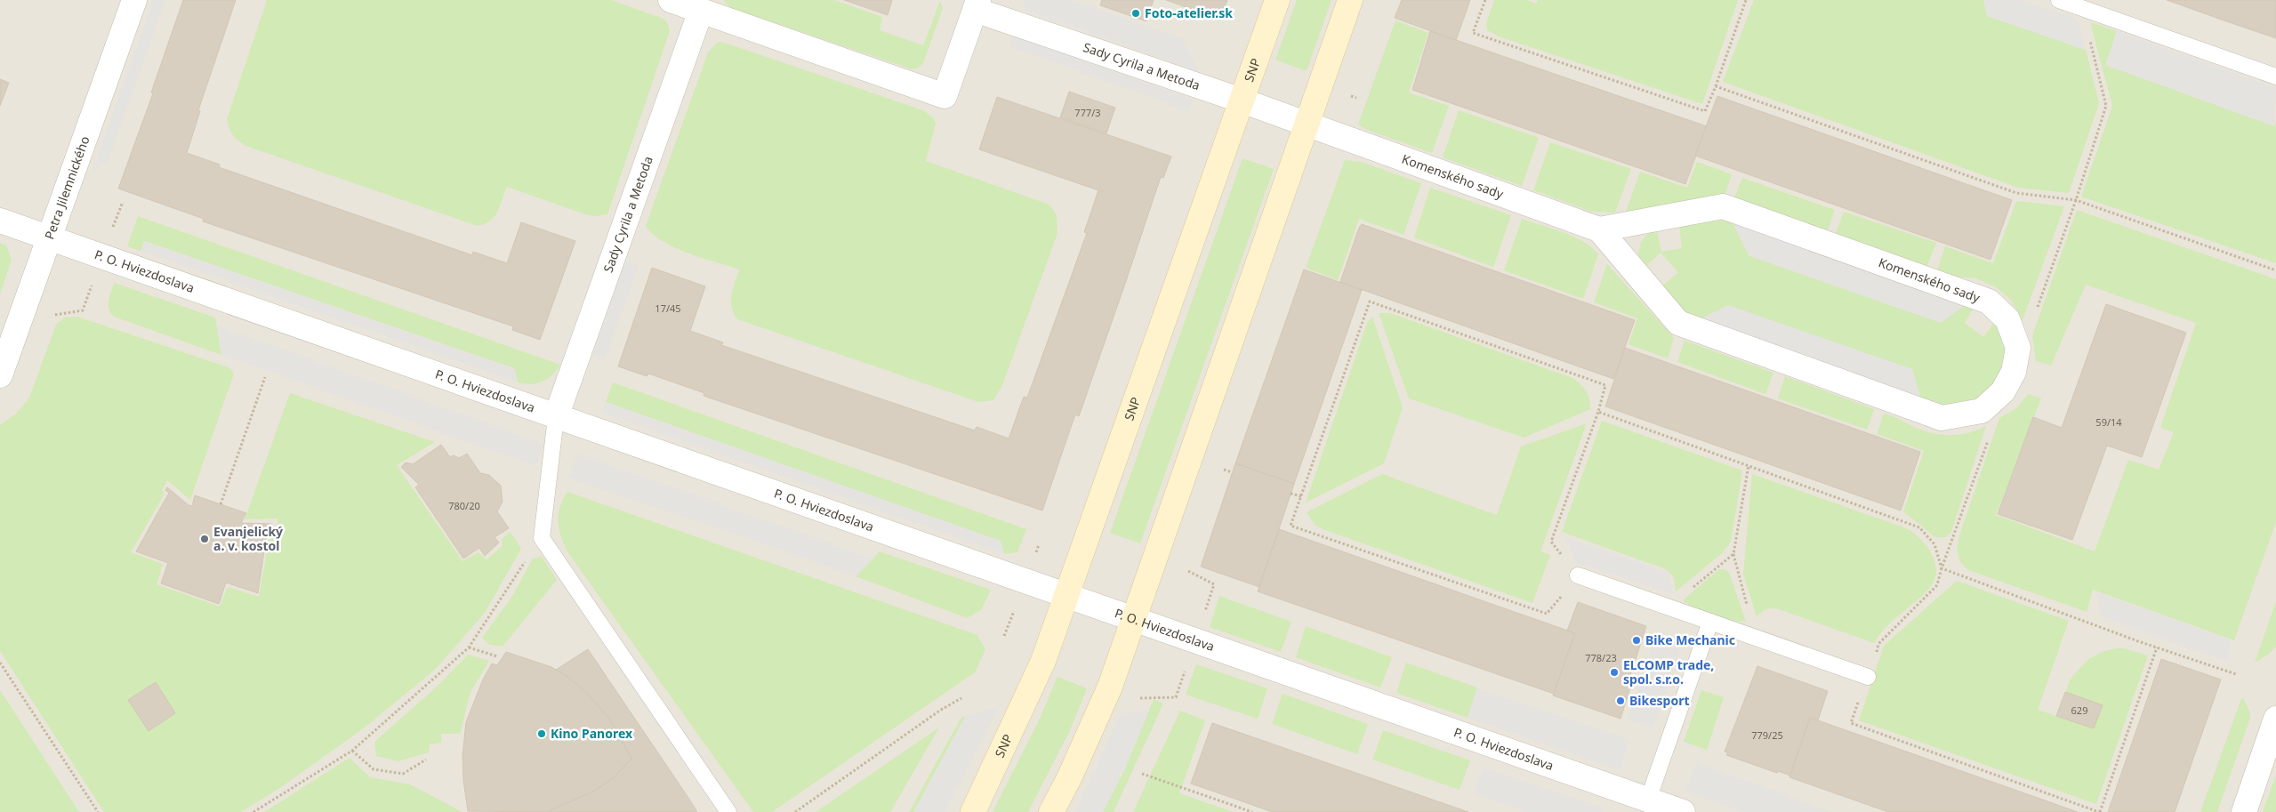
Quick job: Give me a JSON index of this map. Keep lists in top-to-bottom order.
{
  "streets": {
    "street": [
      "Sady Cyrila a Metoda",
      "SNP",
      "Komenského sady",
      "Petra Jilemnického",
      "P. O. Hviezdoslava"
    ]
  },
  "crossings": [
    ["Sady Cyrila a Metoda", "SNP"],
    ["Sady Cyrila a Metoda", "Komenského sady"],
    ["Sady Cyrila a Metoda", "P. O. Hviezdoslava"],
    ["SNP", "P. O. Hviezdoslava"],
    ["Petra Jilemnického", "P. O. Hviezdoslava"]
  ],
  "places": [
    "Foto-atelier.sk",
    "Evanjelický a. v. kostol",
    "Bike Mechanic",
    "ELCOMP trade, spol. s.r.o.",
    "Bikesport",
    "Kino Panorex"
  ],
  "house_numbers": [
    "777/3",
    "17/45",
    "59/14",
    "780/20",
    "778/23",
    "629",
    "779/25"
  ]
}
